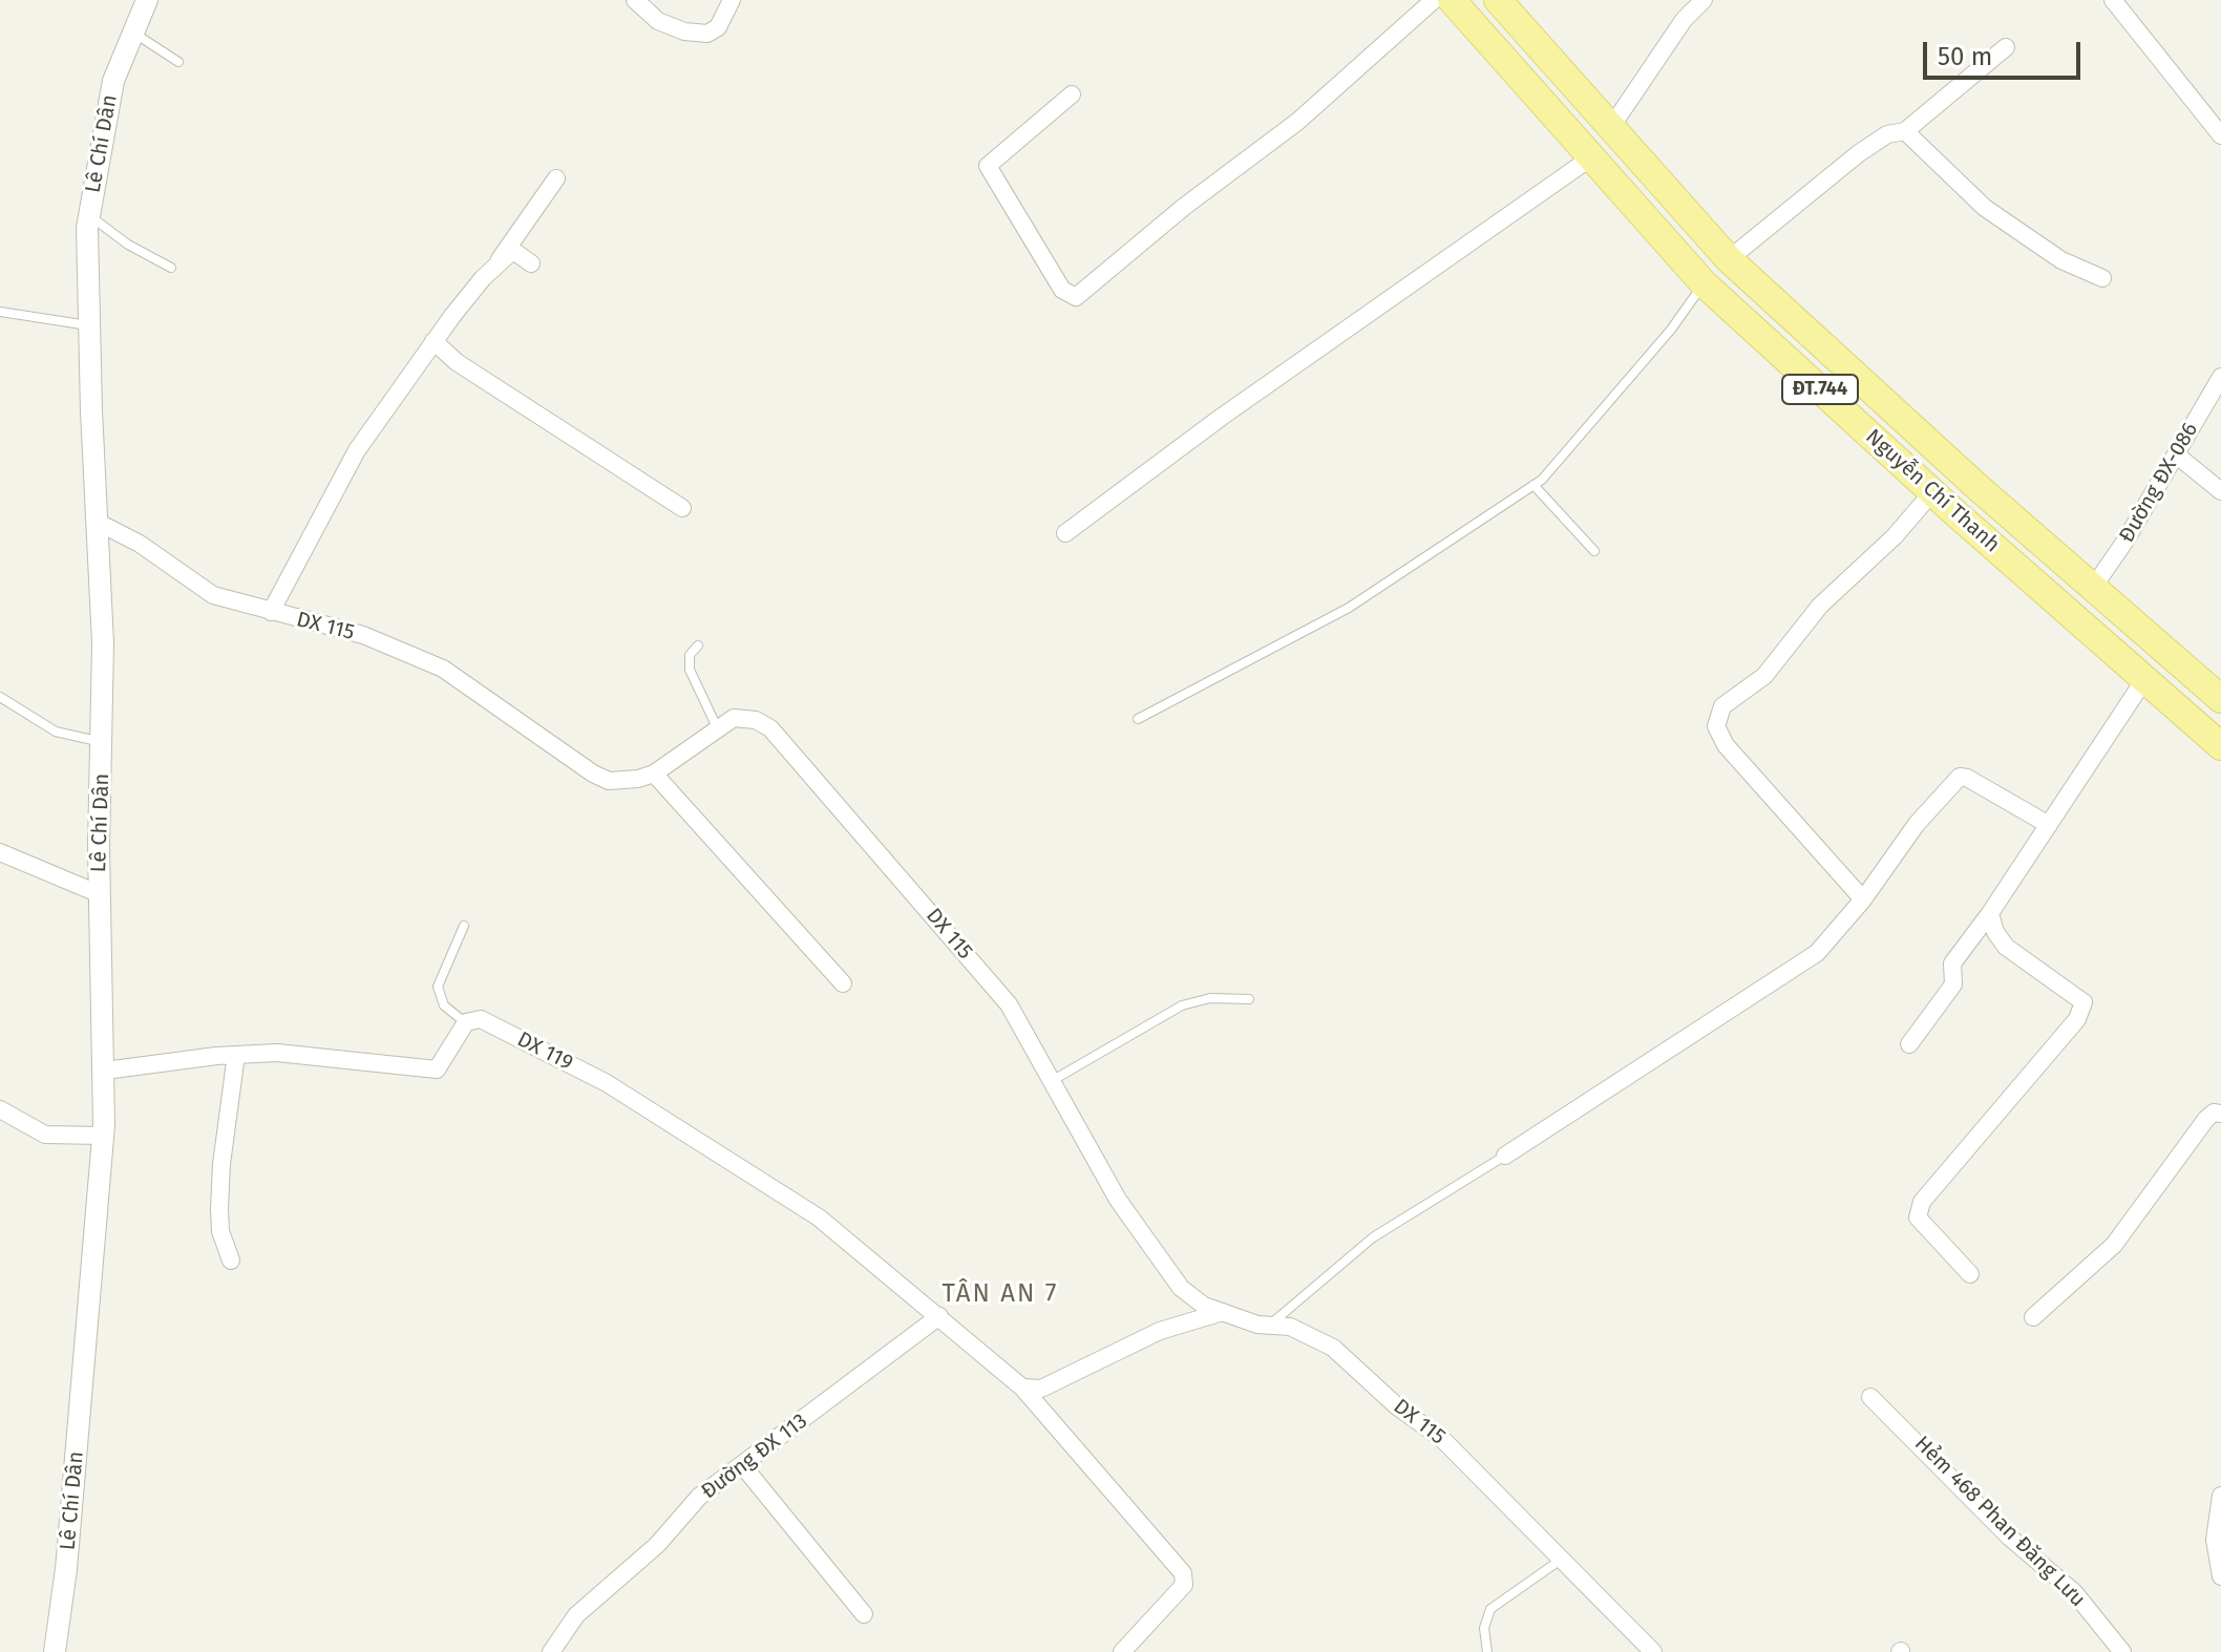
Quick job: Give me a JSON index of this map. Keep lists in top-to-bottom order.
{
  "streets": {
    "main road": ["ĐT.744", "Nguyễn Chí Thanh"],
    "street": [
      "Lê Chí Dân",
      "Đường ĐX-086",
      "DX 115",
      "DX 119",
      "Đường ĐX 113",
      "Hẻm 468 Phan Đăng Lưu"
    ]
  },
  "crossings": [
    ["Lê Chí Dân", "DX 115"],
    ["Đường ĐX-086", "Nguyễn Chí Thanh"],
    ["DX 119", "Đường ĐX 113"]
  ],
  "districts": ["TÂN AN 7"],
  "scale_bar": "50 m"
}
